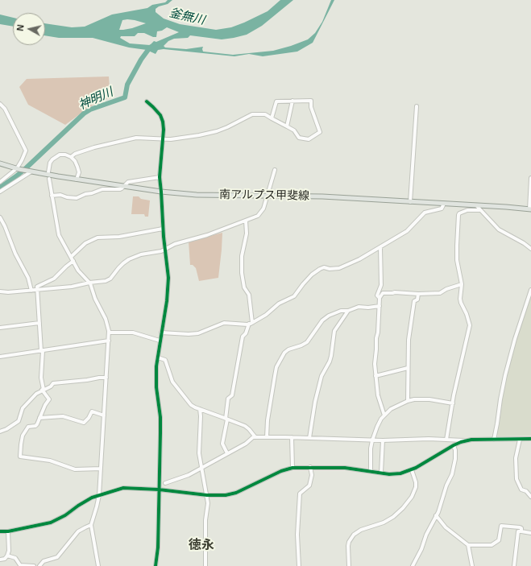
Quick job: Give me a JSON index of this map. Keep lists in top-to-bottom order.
{
  "streets": {
    "main road": ["南アルプス甲斐線"]
  },
  "districts": ["徳永"],
  "water": ["釜無川", "神明川"],
  "north": "left"
}
